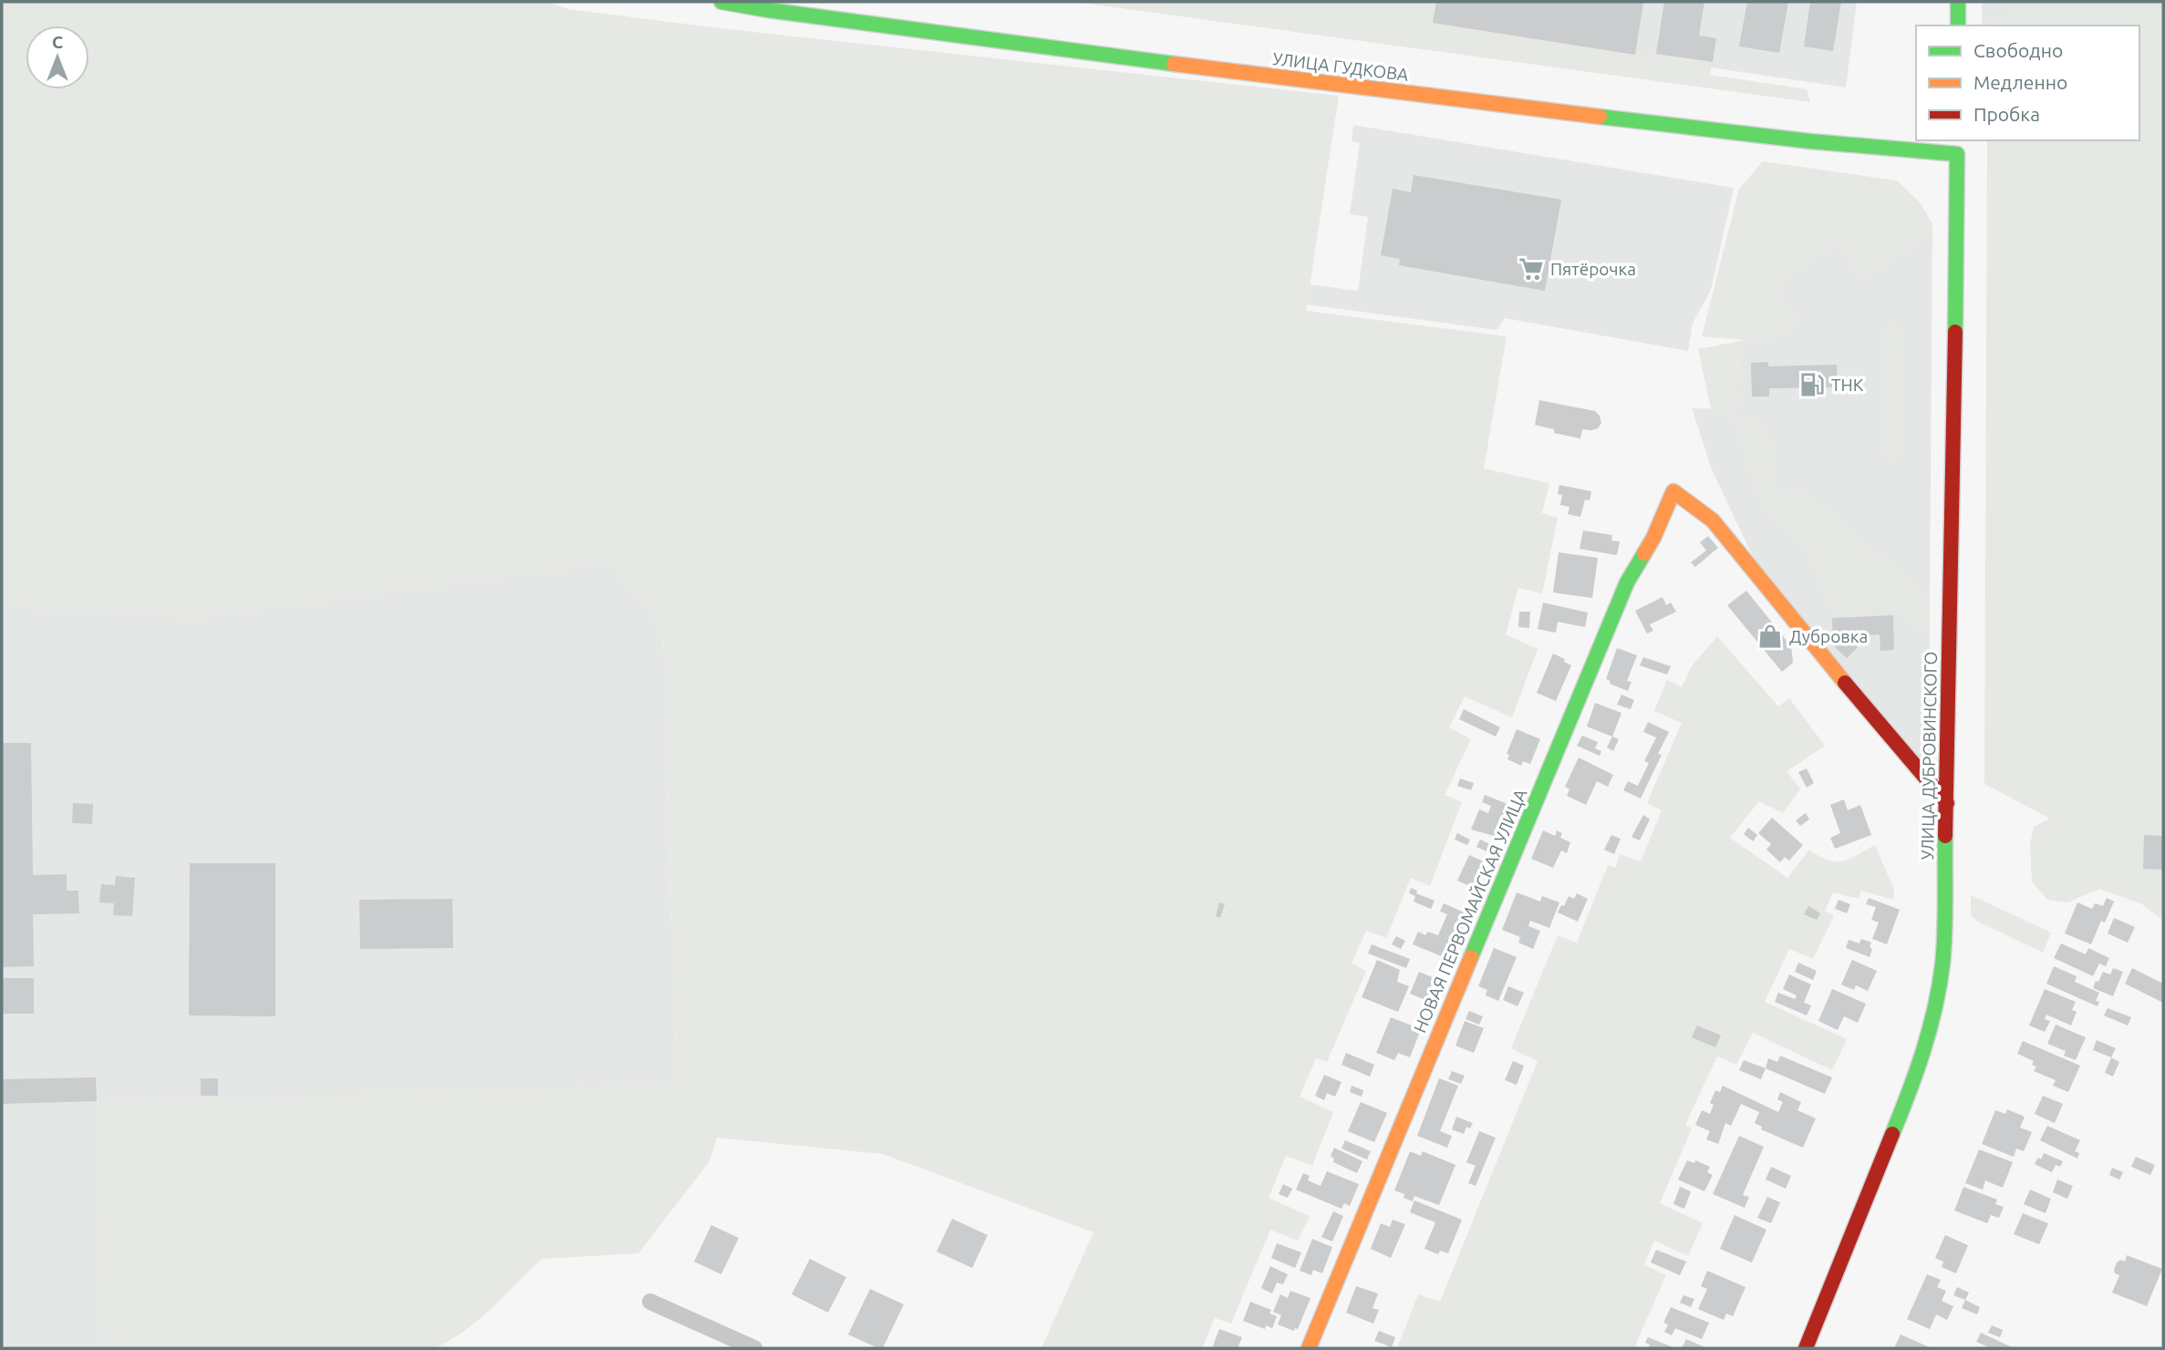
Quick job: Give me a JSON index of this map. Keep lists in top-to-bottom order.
{
  "streets": {
    "main road": ["УЛИЦА ГУДКОВА", "УЛИЦА ДУБРОВИНСКОГО", "НОВАЯ ПЕРВОМАЙСКАЯ УЛИЦА"]
  },
  "crossings": [
    ["УЛИЦА ГУДКОВА", "УЛИЦА ДУБРОВИНСКОГО"],
    ["УЛИЦА ДУБРОВИНСКОГО", "НОВАЯ ПЕРВОМАЙСКАЯ УЛИЦА"]
  ],
  "places": {
    "supermarket": ["Пятёрочка"],
    "fuel station": ["ТНК"],
    "shop": ["Дубровка"]
  },
  "legend": ["Свободно", "Медленно", "Пробка"],
  "north": "top"
}
